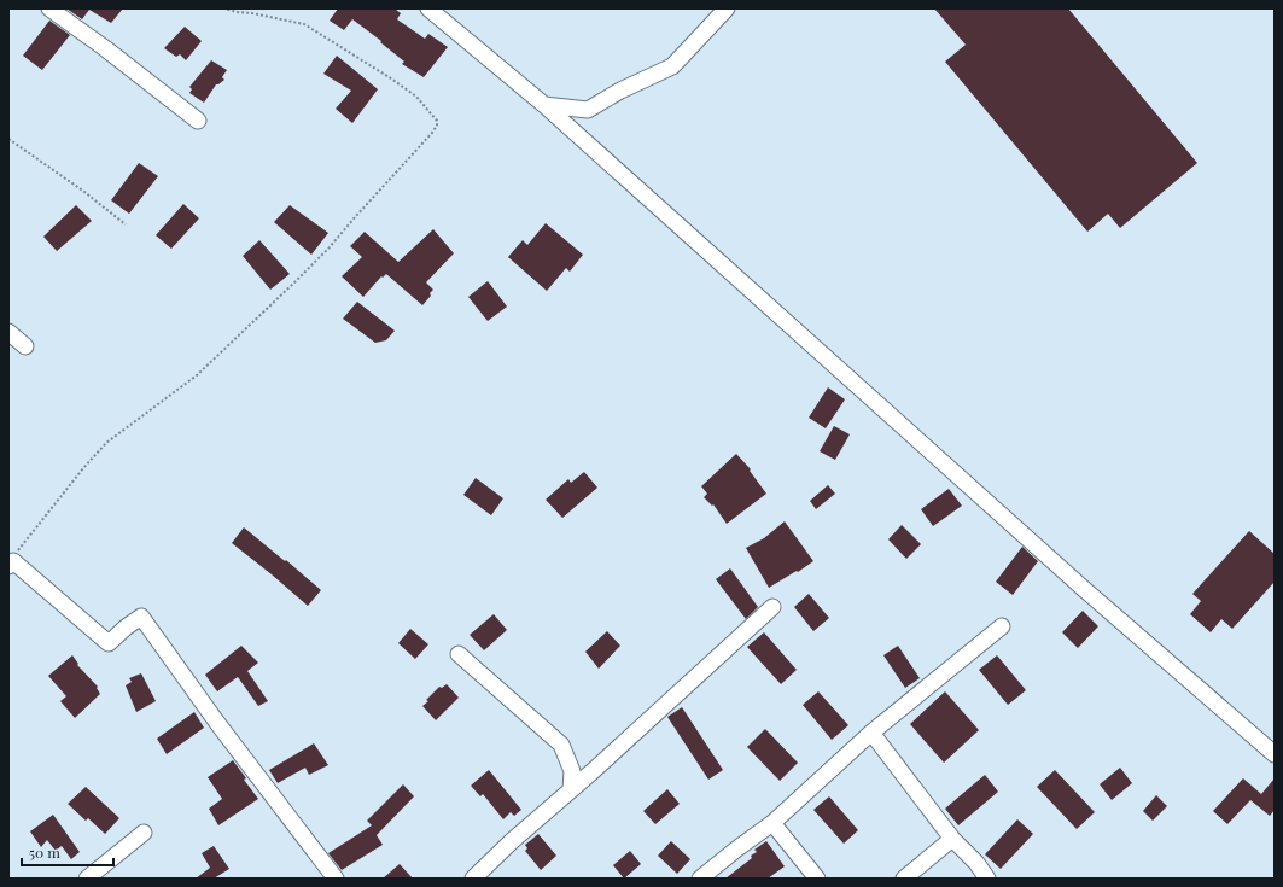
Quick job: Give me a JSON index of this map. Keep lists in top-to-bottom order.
{
  "scale_bar": "50 m"
}
